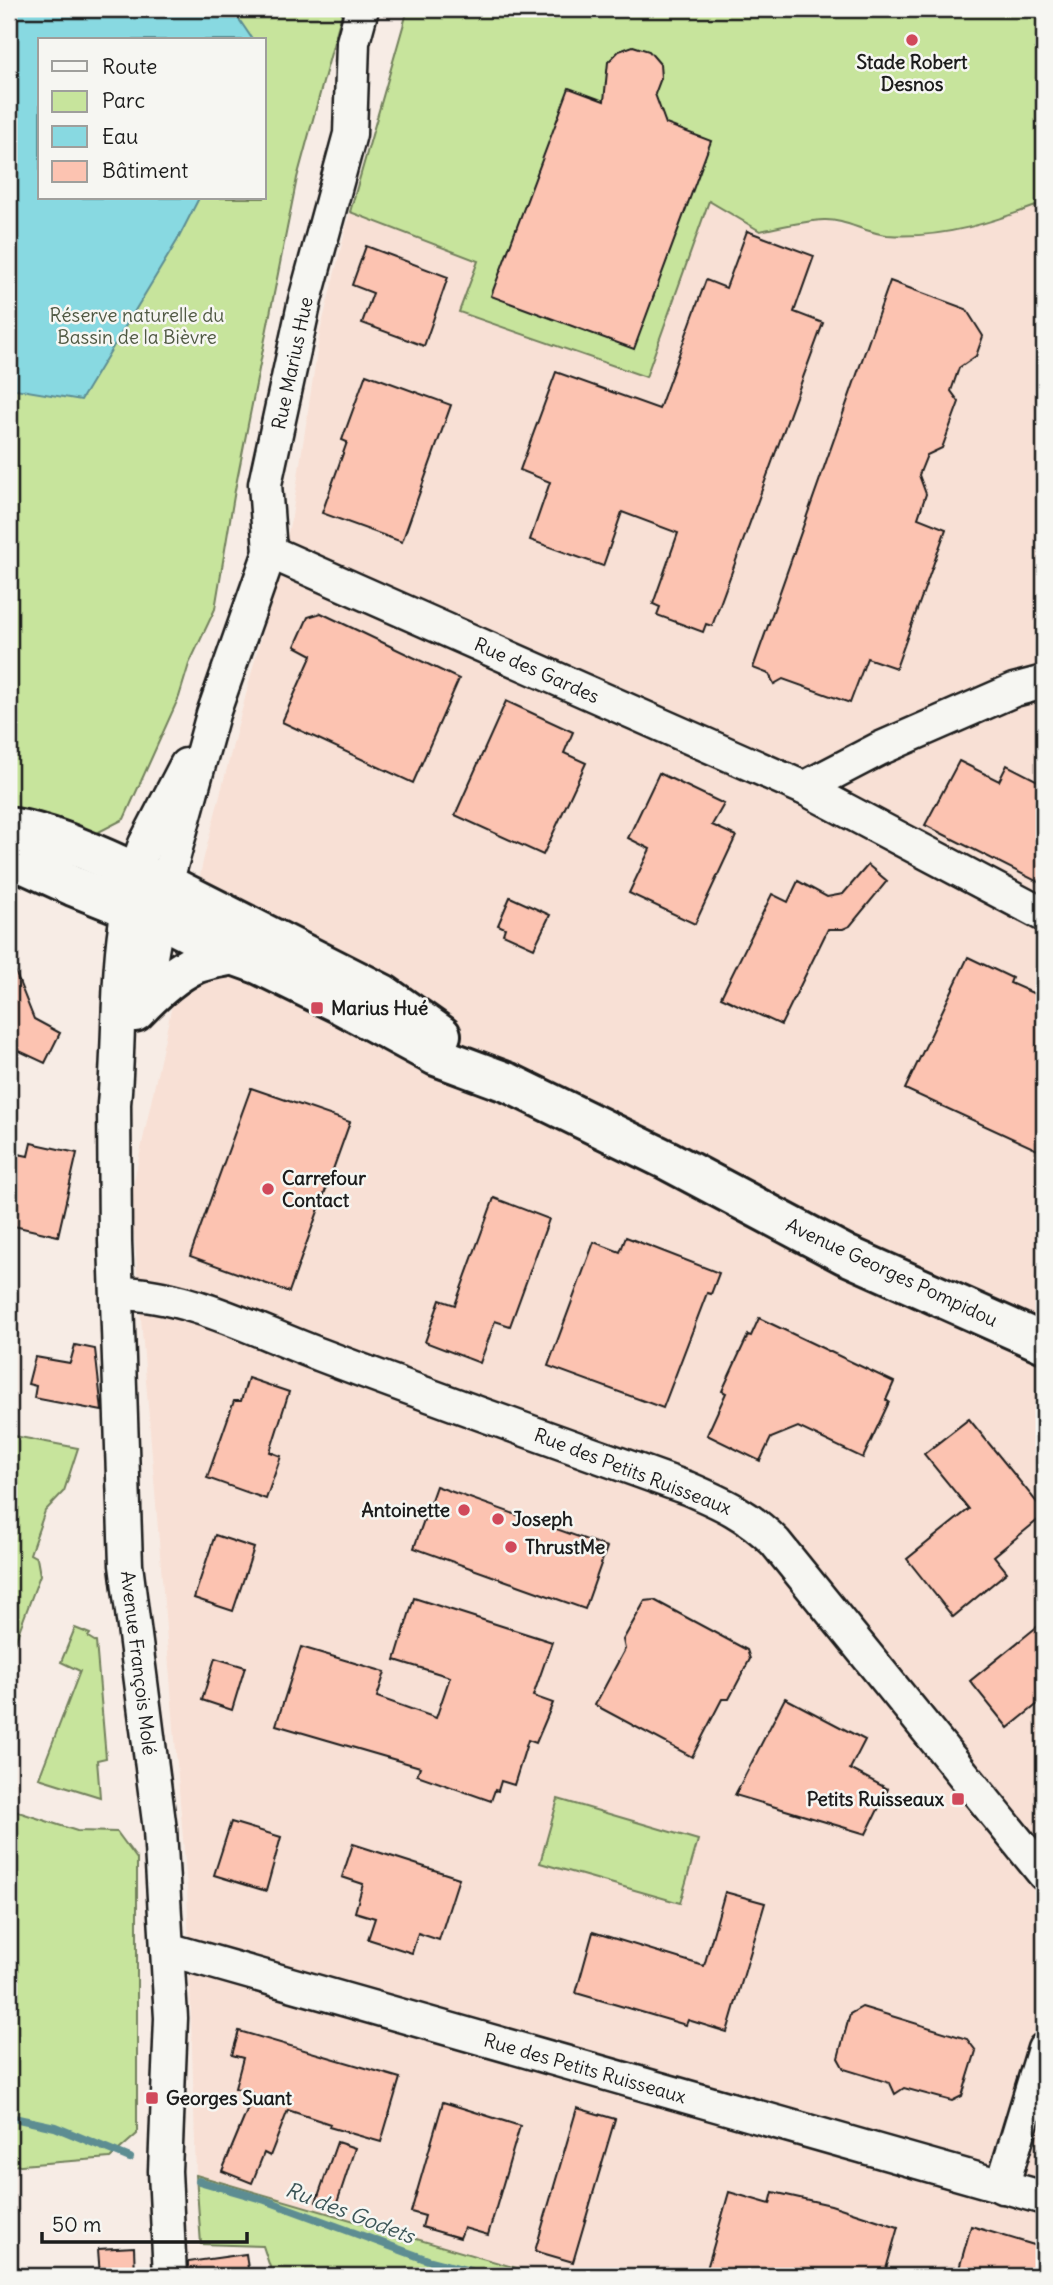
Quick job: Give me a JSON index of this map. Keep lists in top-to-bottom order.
{
  "streets": {
    "main road": ["Avenue Georges Pompidou"],
    "street": [
      "Rue Marius Hue",
      "Rue des Gardes",
      "Rue des Petits Ruisseaux",
      "Avenue François Molé"
    ]
  },
  "crossings": [
    ["Rue Marius Hue", "Rue des Gardes"],
    ["Rue Marius Hue", "Avenue Georges Pompidou"],
    ["Rue Marius Hue", "Avenue François Molé"],
    ["Avenue Georges Pompidou", "Avenue François Molé"],
    ["Rue des Petits Ruisseaux", "Avenue François Molé"]
  ],
  "water": ["Ru des Godets"],
  "parks": ["Réserve naturelle du Bassin de la Bièvre"],
  "places": {
    "other": [
      "Stade Robert Desnos",
      "Carrefour Contact",
      "Antoinette",
      "Joseph",
      "ThrustMe"
    ],
    "transit": ["Marius Hué", "Petits Ruisseaux", "Georges Suant"]
  },
  "legend": [
    "Route",
    "Parc",
    "Eau",
    "Bâtiment"
  ],
  "scale_bar": "50 m"
}
